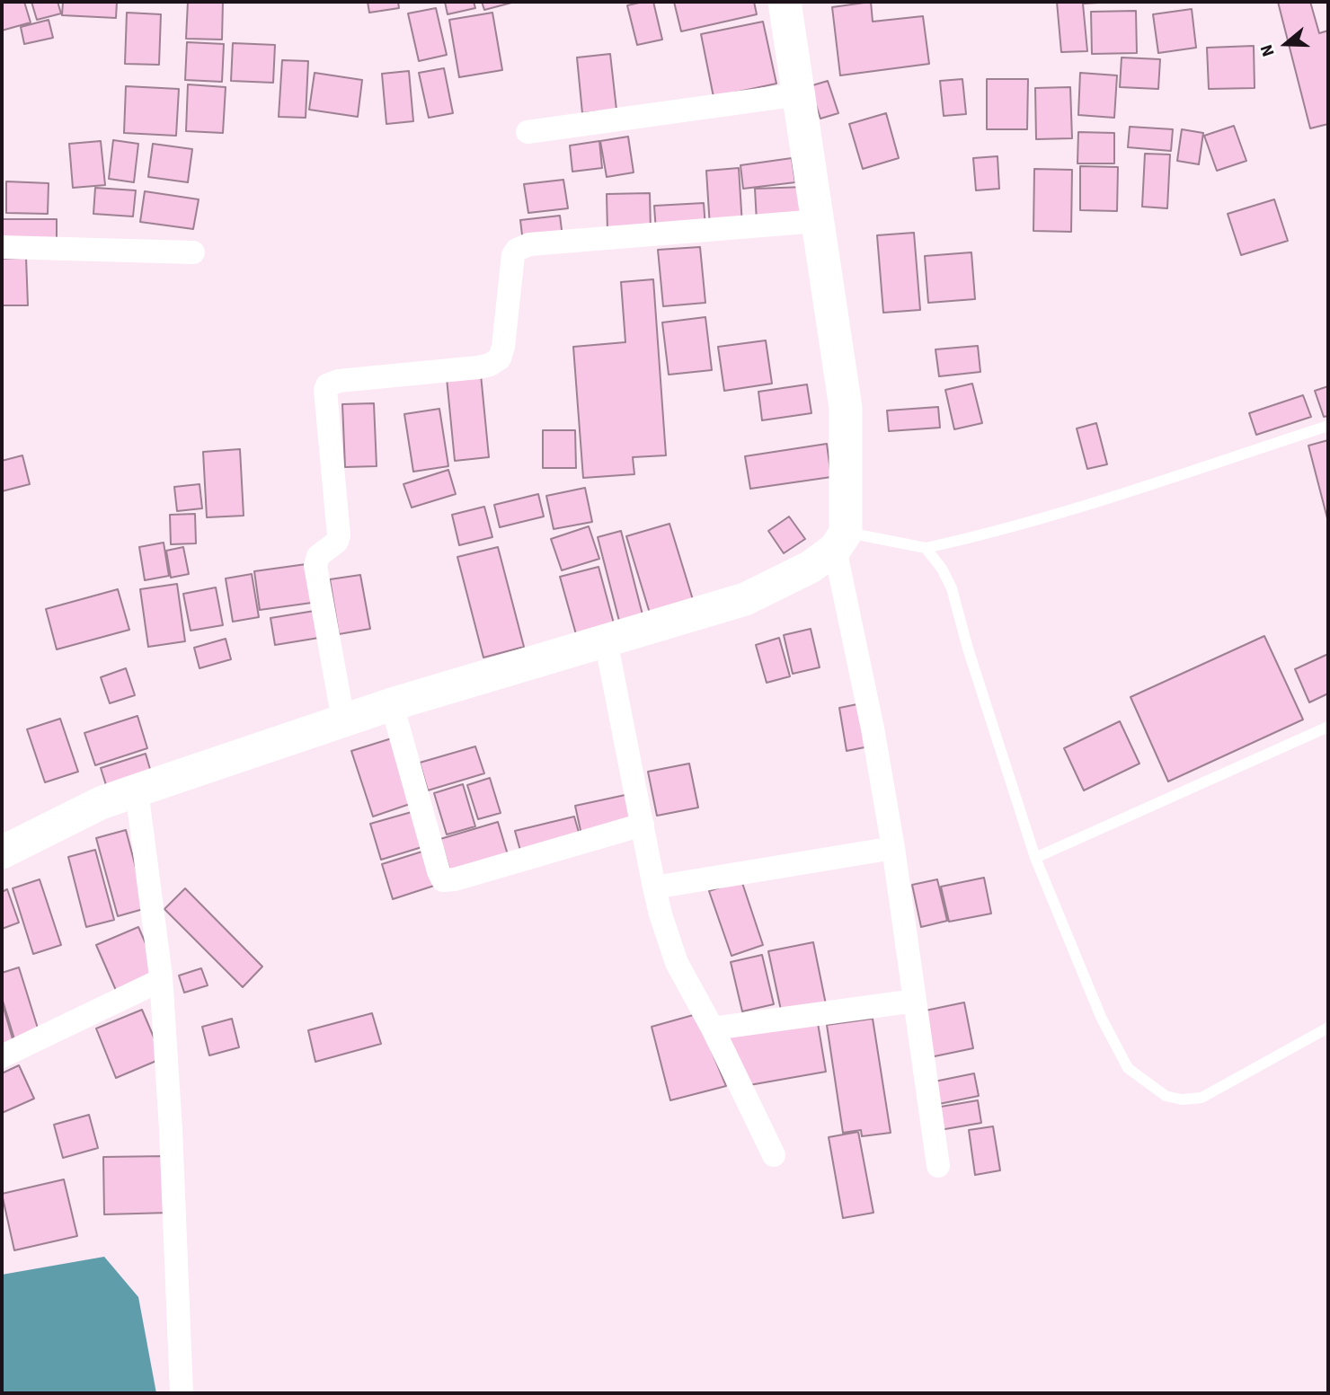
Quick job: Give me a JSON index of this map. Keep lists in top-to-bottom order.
{
  "north": "left"
}
